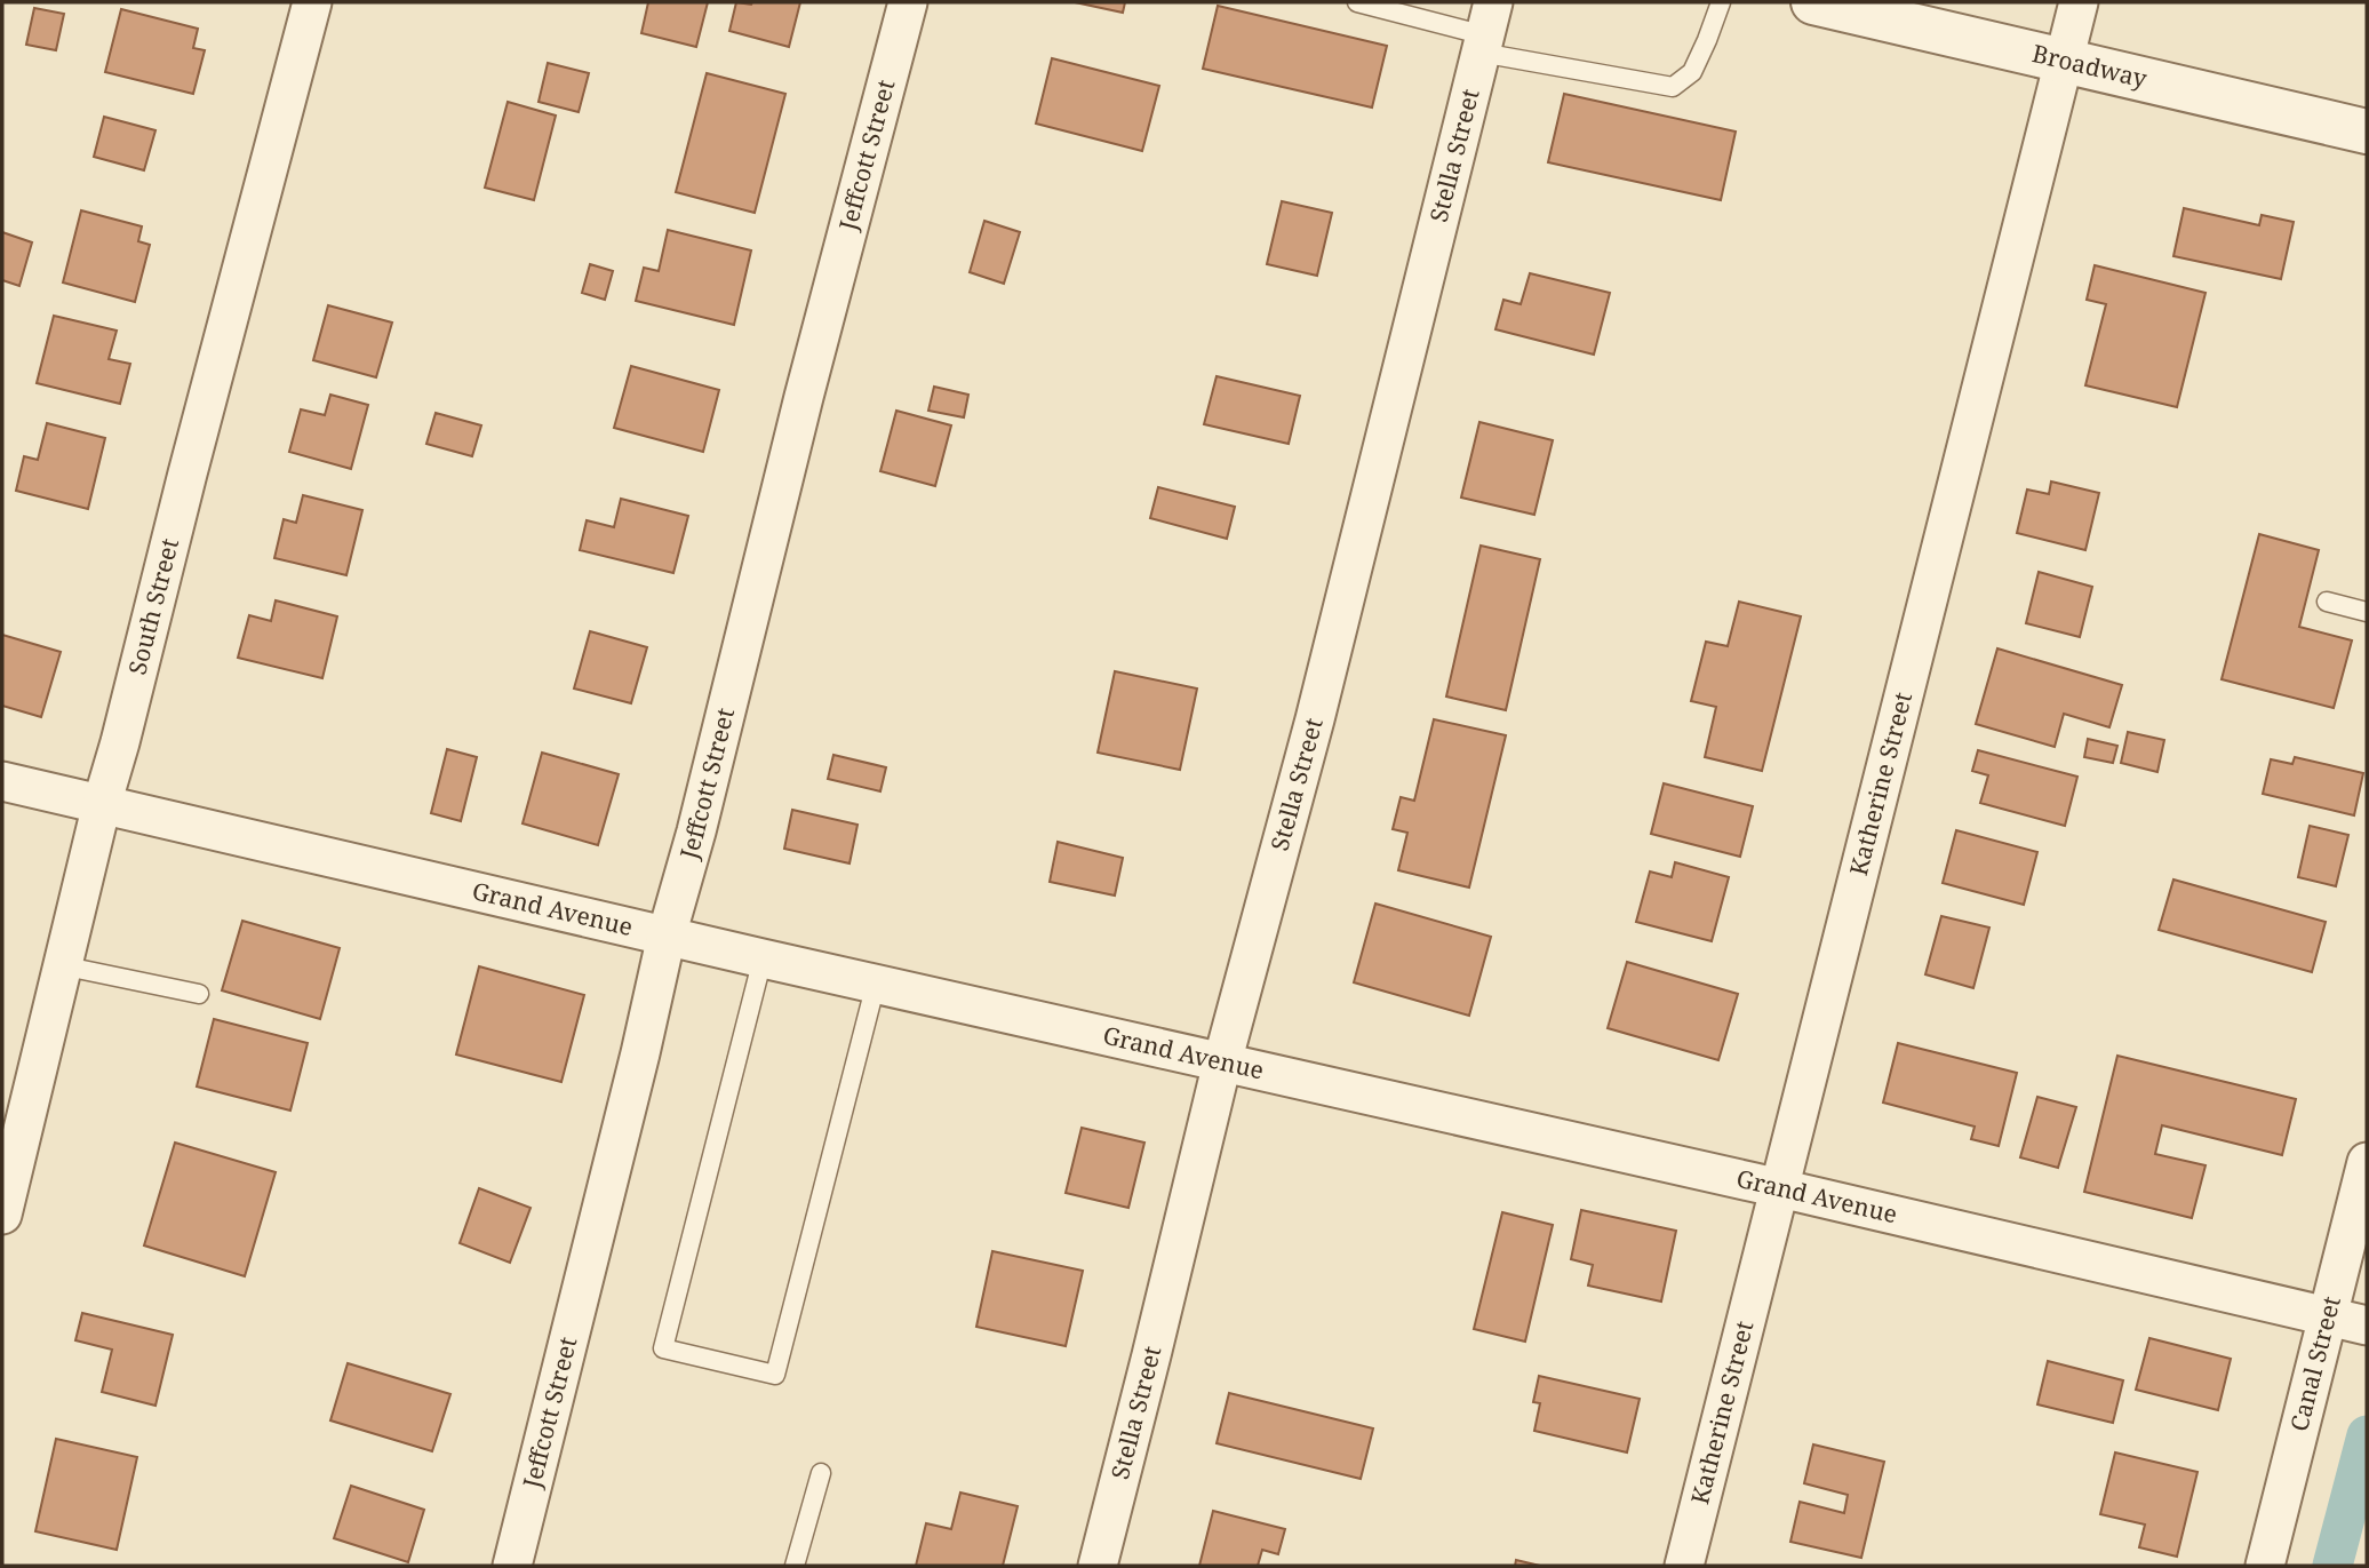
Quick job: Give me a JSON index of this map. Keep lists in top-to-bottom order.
{
  "streets": {
    "street": [
      "Broadway",
      "Jeffcott Street",
      "Stella Street",
      "South Street",
      "Katherine Street",
      "Grand Avenue",
      "Canal Street"
    ]
  },
  "crossings": [
    ["Broadway", "Katherine Street"],
    ["Jeffcott Street", "Grand Avenue"],
    ["Stella Street", "Grand Avenue"],
    ["South Street", "Grand Avenue"],
    ["Katherine Street", "Grand Avenue"],
    ["Grand Avenue", "Canal Street"]
  ]
}
